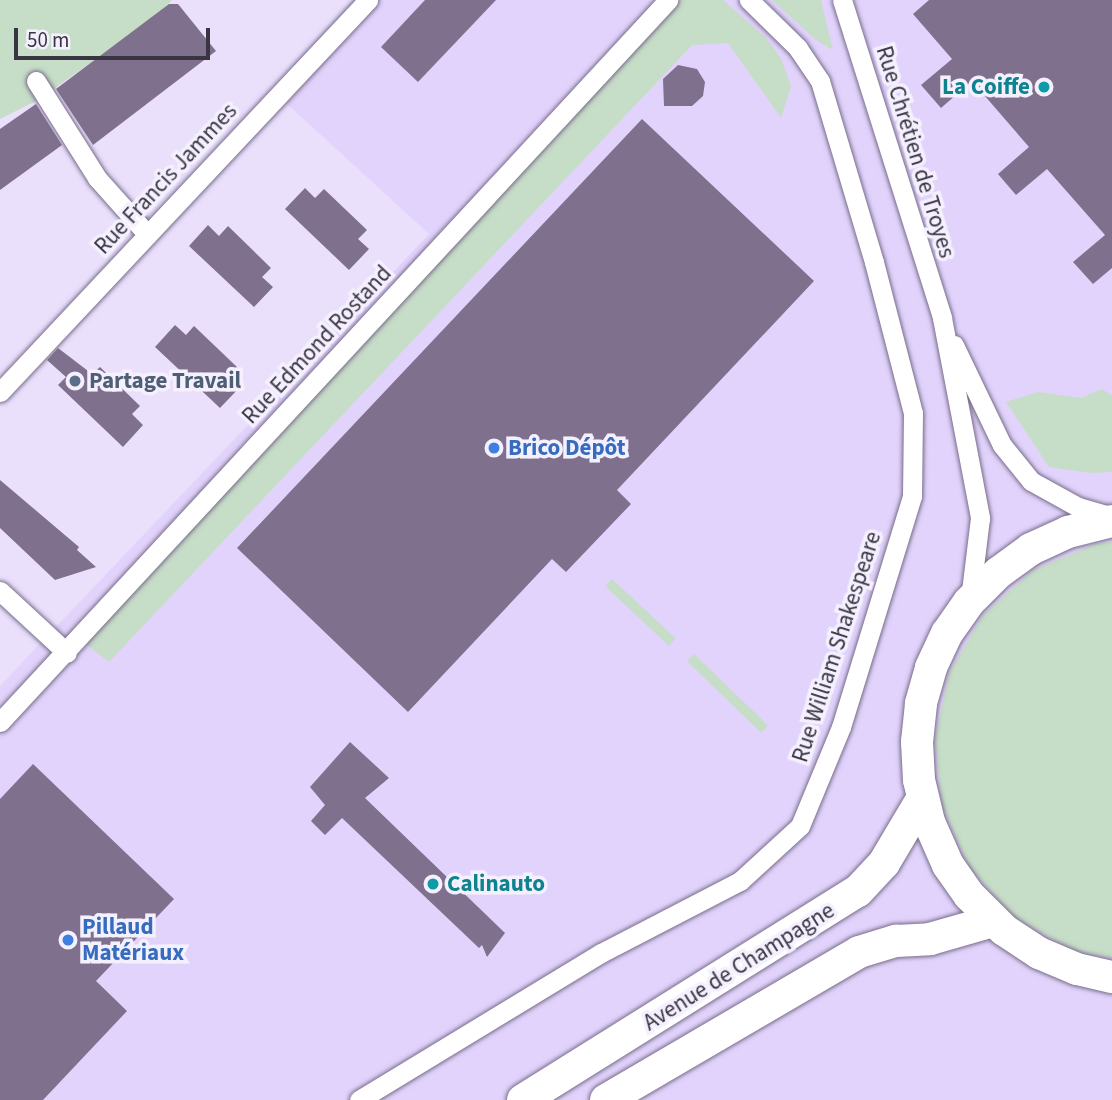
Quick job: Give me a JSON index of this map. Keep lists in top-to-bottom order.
{
  "streets": {
    "main road": ["Avenue de Champagne"],
    "street": [
      "Rue Chrétien de Troyes",
      "Rue Francis Jammes",
      "Rue Edmond Rostand",
      "Rue William Shakespeare"
    ]
  },
  "places": [
    "La Coiffe",
    "Partage Travail",
    "Brico Dépôt",
    "Calinauto",
    "Pillaud Matériaux"
  ],
  "scale_bar": "50 m"
}
